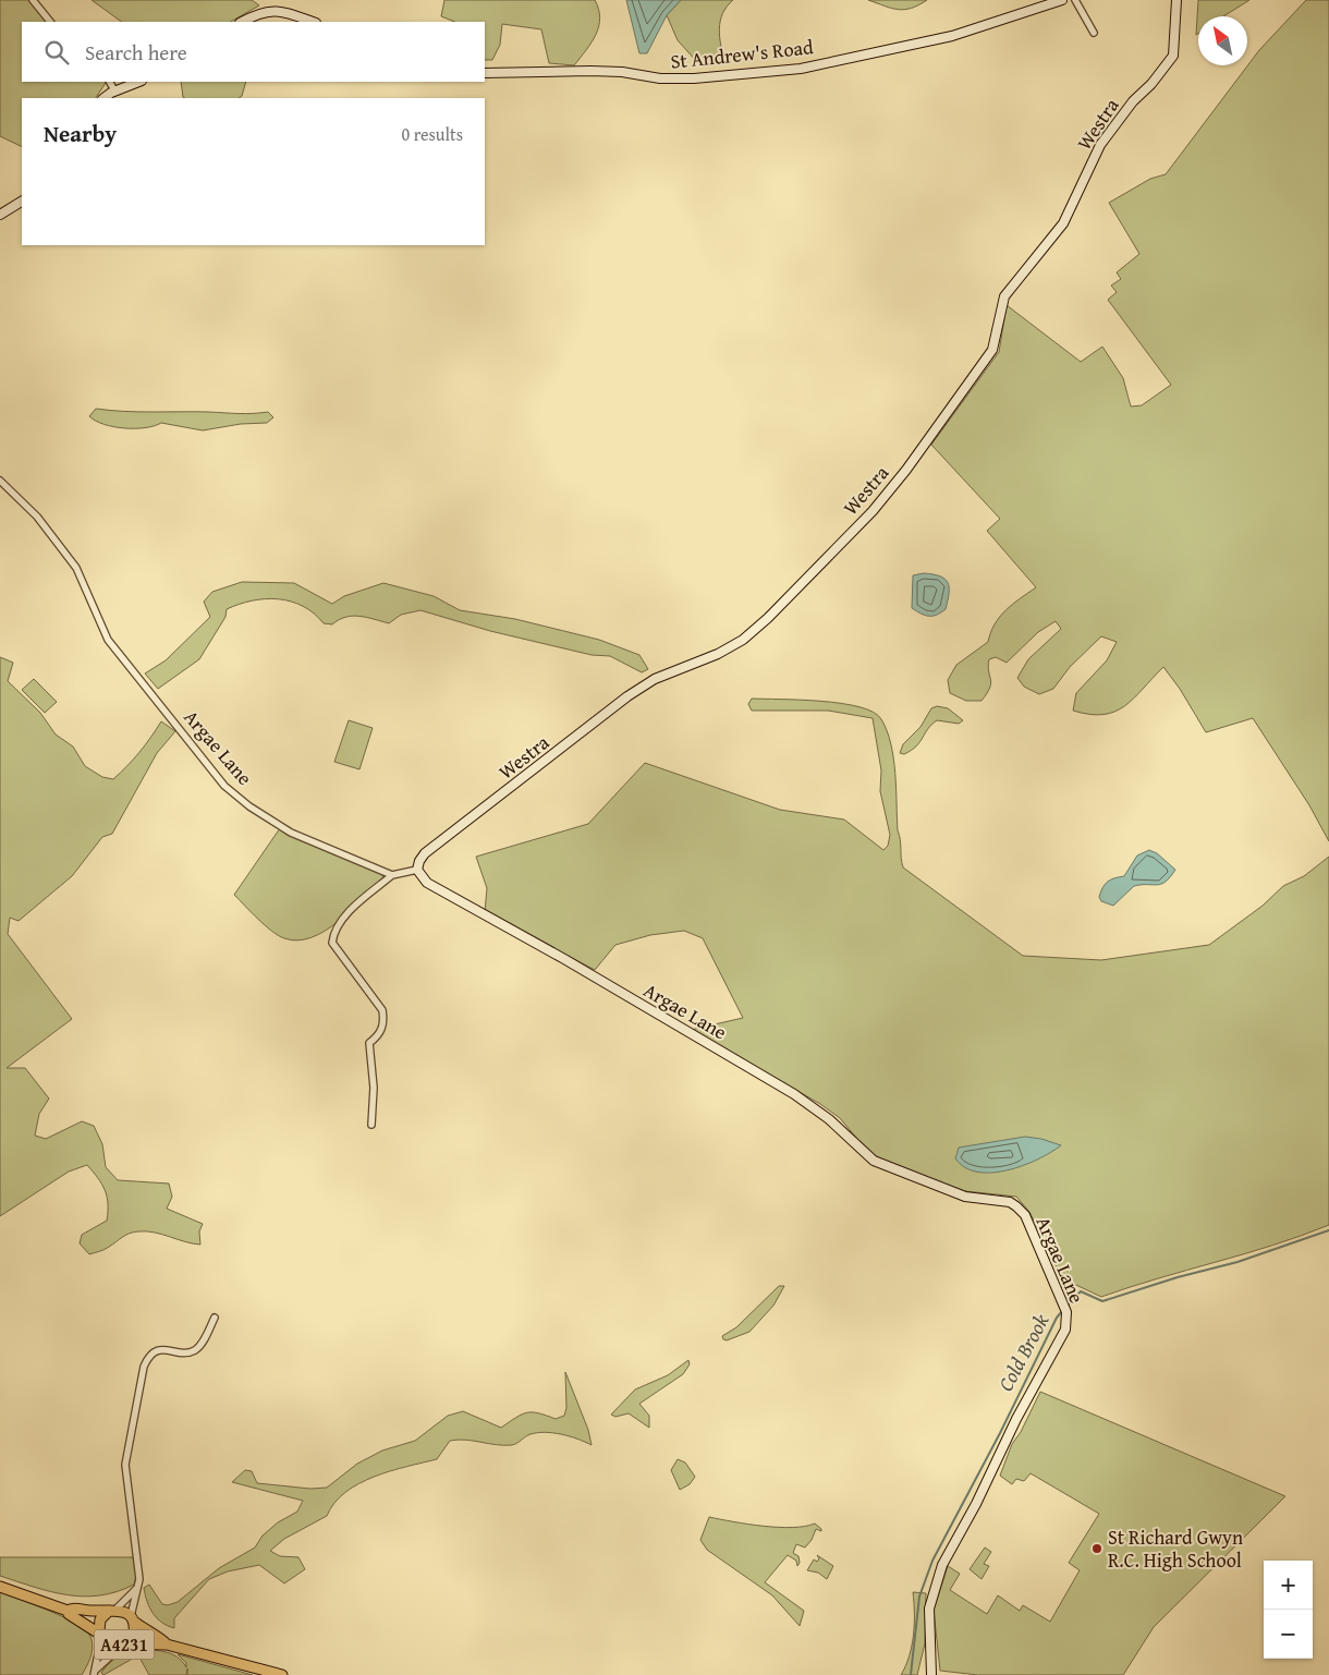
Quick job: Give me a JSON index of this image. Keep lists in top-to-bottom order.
{
  "streets": {
    "main road": ["A4231"],
    "street": ["St Andrew's Road", "Westra", "Argae Lane"]
  },
  "crossings": [
    ["Westra", "Argae Lane"]
  ],
  "water": ["Cold Brook"],
  "places": ["St Richard Gwyn R.C. High School"],
  "north": "top left",
  "page": {
    "search": "Search here",
    "heading": ["Nearby", "0 results"],
    "map_buttons": ["+", "−"]
  }
}
